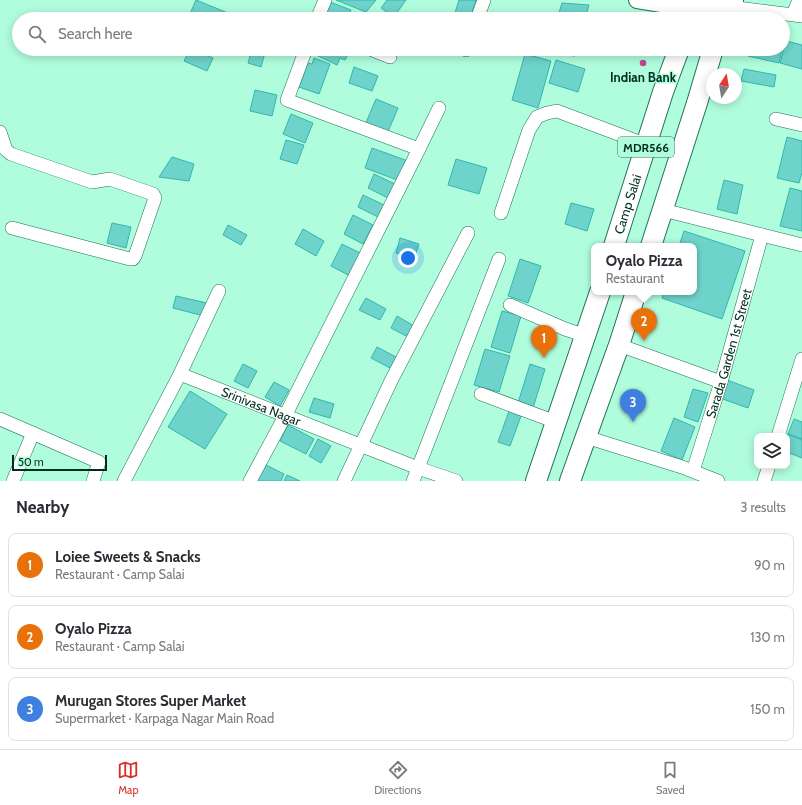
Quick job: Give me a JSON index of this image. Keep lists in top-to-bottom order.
{
  "streets": {
    "main road": ["MDR566", "Camp Salai"],
    "street": ["Sarada Garden 1st Street", "Srinivasa Nagar"]
  },
  "places": ["Indian Bank"],
  "scale_bar": "50 m",
  "north": "top",
  "page": {
    "search": "Search here",
    "popup": ["Oyalo Pizza", "Restaurant"],
    "pins": ["2", "1", "3"],
    "scale": "50 m",
    "heading": ["Nearby", "3 results"],
    "list": [
      {
        "mark": "1",
        "name": "Loiee Sweets & Snacks",
        "note": "Restaurant · Camp Salai",
        "value": "90 m"
      },
      {
        "mark": "2",
        "name": "Oyalo Pizza",
        "note": "Restaurant · Camp Salai",
        "value": "130 m"
      },
      {
        "mark": "3",
        "name": "Murugan Stores Super Market",
        "note": "Supermarket · Karpaga Nagar Main Road",
        "value": "150 m"
      }
    ],
    "nav": ["Map", "Directions", "Saved"]
  }
}
